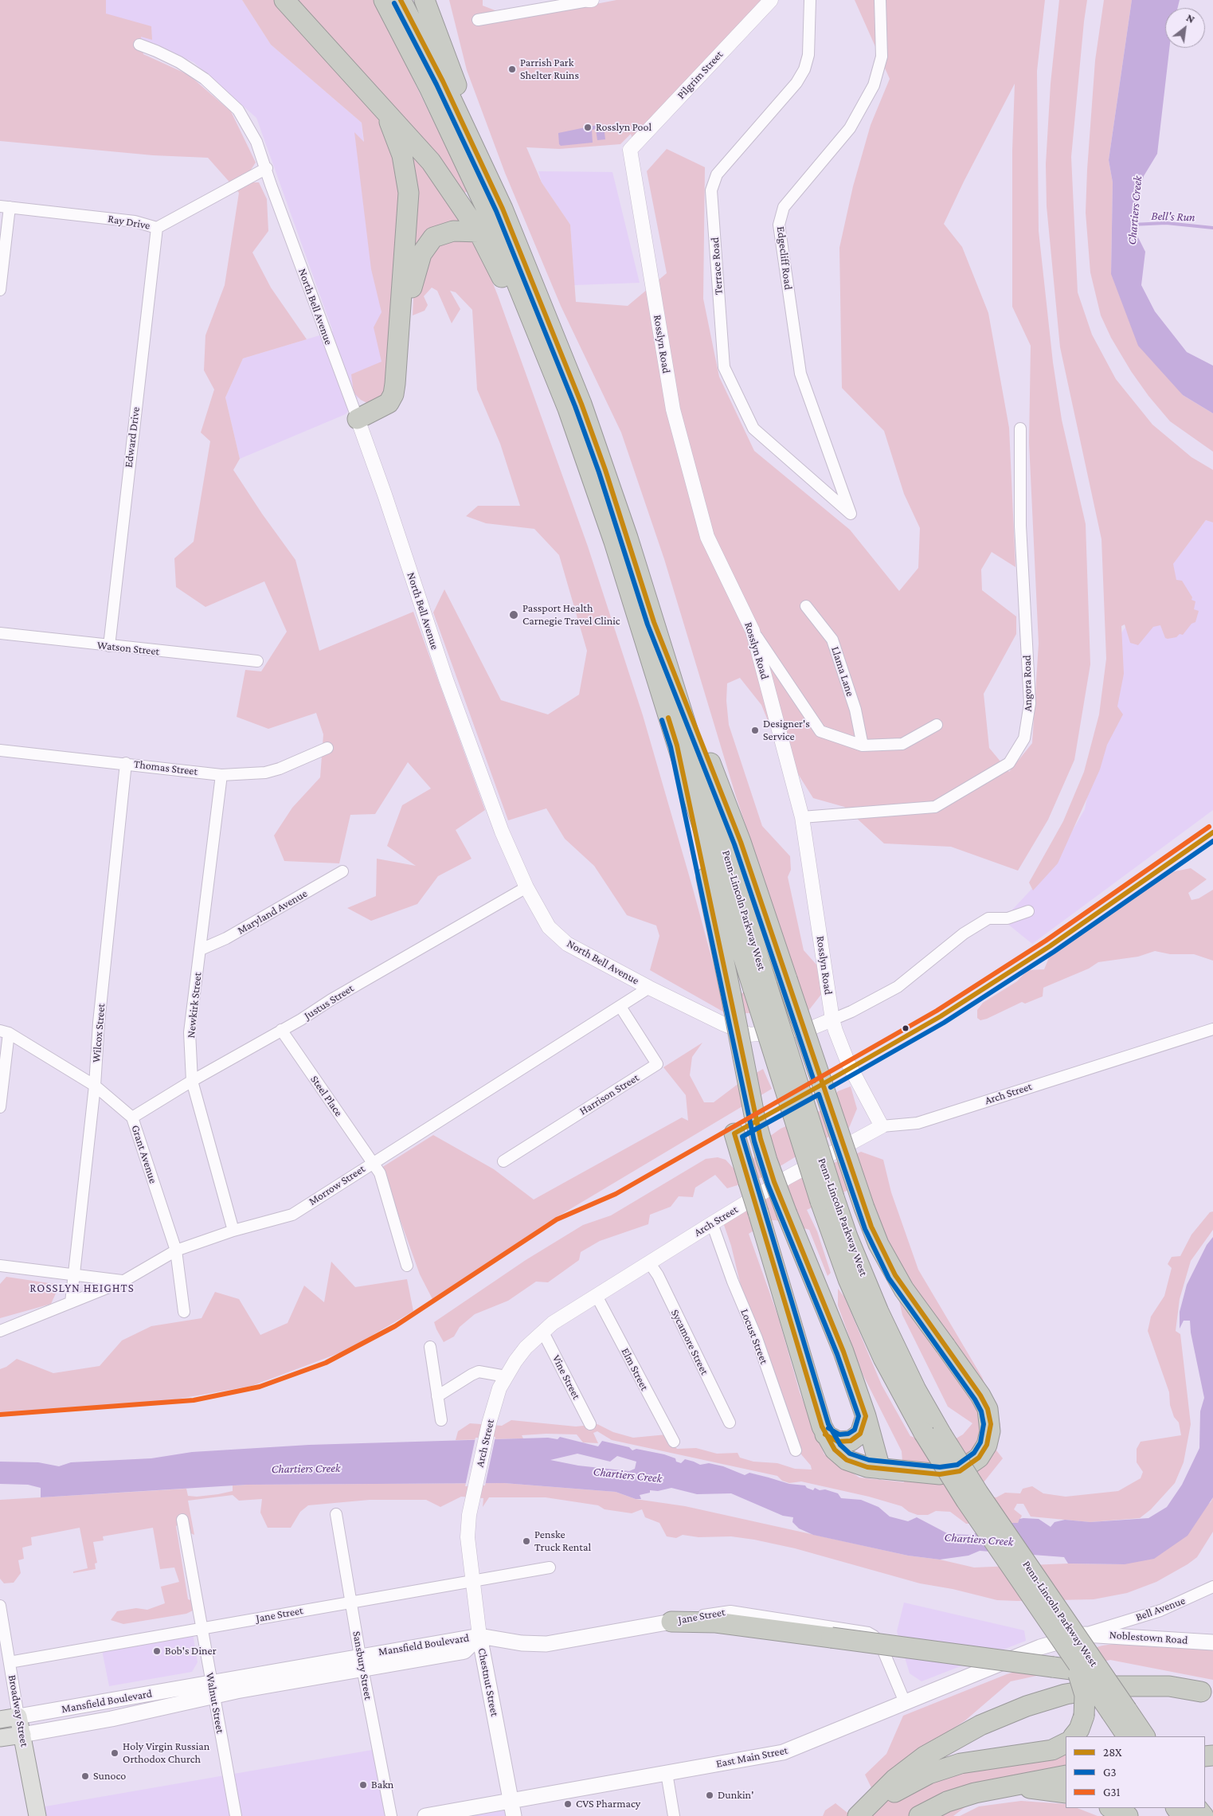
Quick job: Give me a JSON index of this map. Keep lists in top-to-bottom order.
{
  "streets": {
    "highway": ["Penn-Lincoln Parkway West"],
    "main road": [
      "Jane Street",
      "Noblestown Road",
      "Mansfield Boulevard",
      "Chestnut Street",
      "Broadway Street",
      "East Main Street"
    ],
    "street": [
      "Pilgrim Street",
      "Ray Drive",
      "Edgecliff Road",
      "Terrace Road",
      "North Bell Avenue",
      "Rosslyn Road",
      "Edward Drive",
      "Watson Street",
      "Llama Lane",
      "Angora Road",
      "Thomas Street",
      "Maryland Avenue",
      "Justus Street",
      "Newkirk Street",
      "Wilcox Street",
      "Arch Street",
      "Harrison Street",
      "Steel Place",
      "Grant Avenue",
      "Morrow Street",
      "Locust Street",
      "Sycamore Street",
      "Elm Street",
      "Vine Street",
      "Bell Avenue",
      "Sansbury Street",
      "Walnut Street"
    ]
  },
  "crossings": [
    ["Pilgrim Street", "Rosslyn Road"],
    ["Ray Drive", "North Bell Avenue"],
    ["Ray Drive", "Edward Drive"],
    ["Edgecliff Road", "Terrace Road"],
    ["North Bell Avenue", "Rosslyn Road"],
    ["North Bell Avenue", "Justus Street"],
    ["North Bell Avenue", "Morrow Street"],
    ["Rosslyn Road", "Angora Road"],
    ["Rosslyn Road", "Arch Street"],
    ["Edward Drive", "Watson Street"],
    ["Thomas Street", "Newkirk Street"],
    ["Thomas Street", "Wilcox Street"],
    ["Maryland Avenue", "Newkirk Street"],
    ["Justus Street", "Newkirk Street"],
    ["Justus Street", "Steel Place"],
    ["Justus Street", "Grant Avenue"],
    ["Newkirk Street", "Morrow Street"],
    ["Wilcox Street", "Grant Avenue"],
    ["Wilcox Street", "Morrow Street"],
    ["Arch Street", "Locust Street"],
    ["Arch Street", "Sycamore Street"],
    ["Arch Street", "Elm Street"],
    ["Arch Street", "Vine Street"],
    ["Arch Street", "Chestnut Street"],
    ["Harrison Street", "Morrow Street"],
    ["Steel Place", "Morrow Street"],
    ["Grant Avenue", "Morrow Street"],
    ["Bell Avenue", "Noblestown Road"],
    ["Bell Avenue", "East Main Street"],
    ["Jane Street", "Mansfield Boulevard"],
    ["Jane Street", "Sansbury Street"],
    ["Jane Street", "Chestnut Street"],
    ["Jane Street", "Walnut Street"],
    ["Jane Street", "Broadway Street"],
    ["Jane Street", "East Main Street"],
    ["Noblestown Road", "East Main Street"],
    ["Mansfield Boulevard", "Sansbury Street"],
    ["Mansfield Boulevard", "Chestnut Street"],
    ["Mansfield Boulevard", "Walnut Street"],
    ["Mansfield Boulevard", "Broadway Street"],
    ["Chestnut Street", "East Main Street"]
  ],
  "districts": ["ROSSLYN HEIGHTS"],
  "water": ["Chartiers Creek", "Bell's Run"],
  "places": [
    "Parrish Park Shelter Ruins",
    "Rosslyn Pool",
    "Passport Health Carnegie Travel Clinic",
    "Designer's Service",
    "Penske Truck Rental",
    "Bob's Diner",
    "Holy Virgin Russian Orthodox Church",
    "Sunoco",
    "Bakn",
    "Dunkin'",
    "CVS Pharmacy"
  ],
  "lines": ["transit line 28X", "transit line G3", "transit line G31"],
  "legend": ["28X", "G3", "G31"],
  "north": "top right"
}
